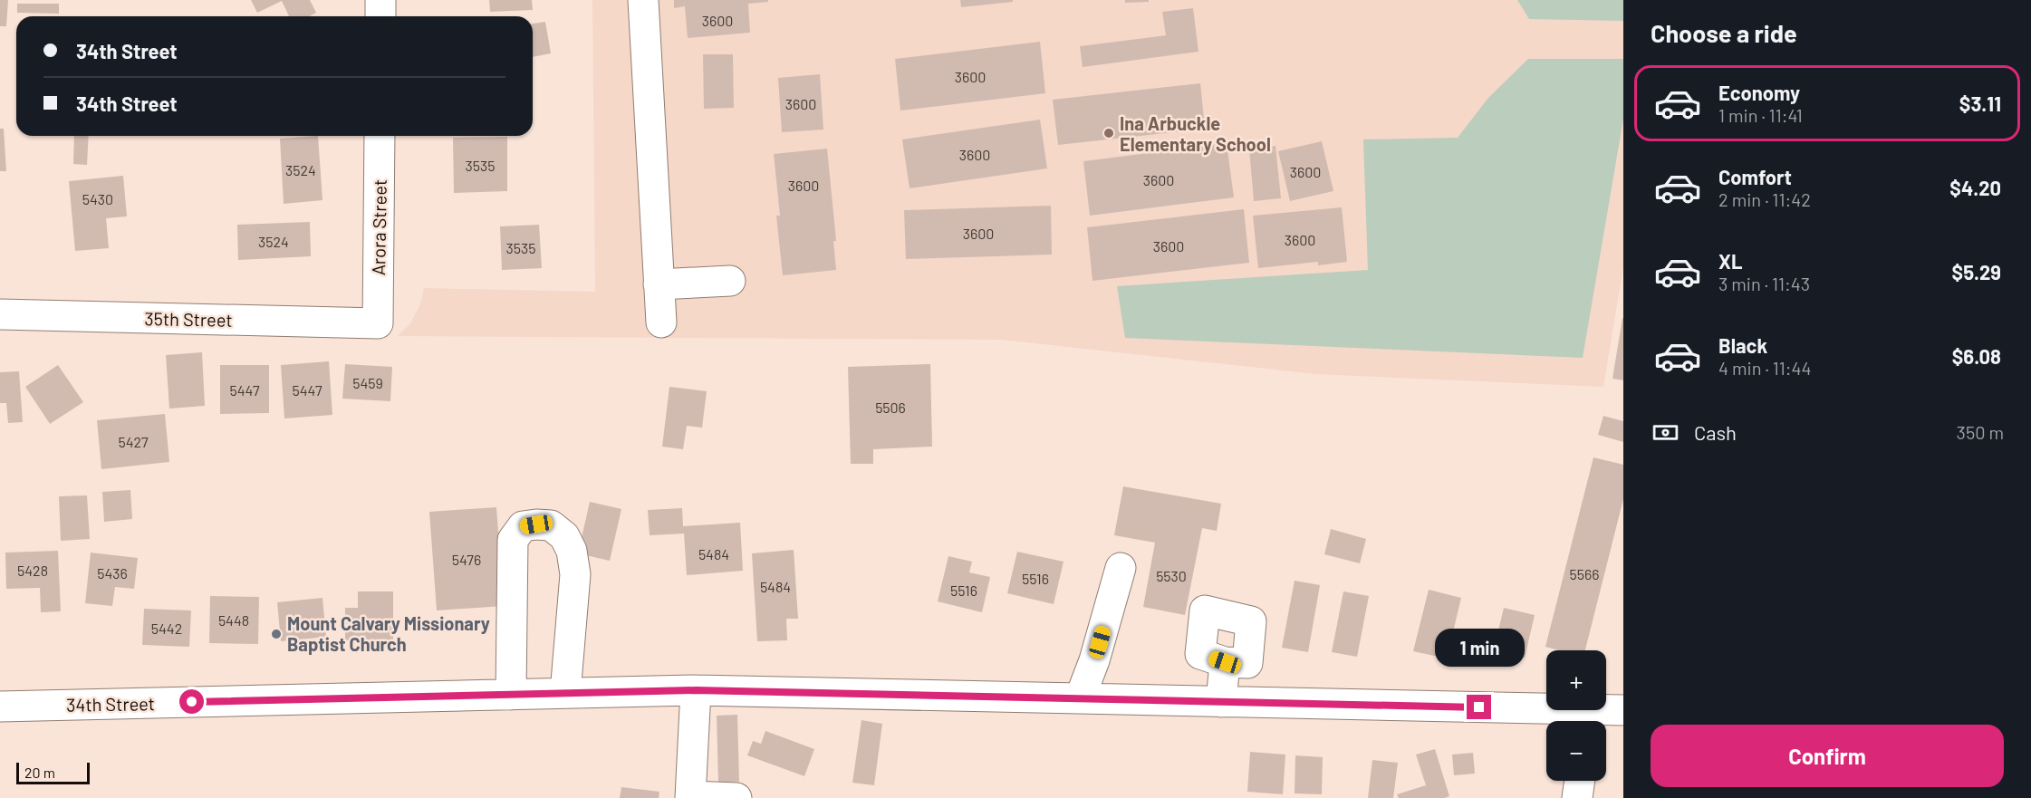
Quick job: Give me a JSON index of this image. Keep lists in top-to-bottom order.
{
  "streets": {
    "street": ["Arora Street", "35th Street", "34th Street"]
  },
  "crossings": [
    ["Arora Street", "35th Street"]
  ],
  "places": ["Ina Arbuckle Elementary School", "Mount Calvary Missionary Baptist Church"],
  "house_numbers": [
    "3600",
    "3600",
    "3600",
    "3600",
    "3535",
    "3524",
    "3600",
    "3600",
    "3600",
    "5430",
    "3600",
    "3600",
    "3524",
    "3600",
    "3535",
    "5459",
    "5447",
    "5447",
    "5506",
    "5427",
    "5484",
    "5476",
    "5428",
    "5436",
    "5566",
    "5530",
    "5516",
    "5484",
    "5516",
    "5448",
    "5442"
  ],
  "scale_bar": "20 m",
  "page": {
    "heading": "Choose a ride",
    "banner": ["34th Street", "34th Street"],
    "list": [
      {
        "name": "Economy",
        "note": "1 min · 11:41",
        "value": "$3.11"
      },
      {
        "name": "Comfort",
        "note": "2 min · 11:42",
        "value": "$4.20"
      },
      {
        "name": "XL",
        "note": "3 min · 11:43",
        "value": "$5.29"
      },
      {
        "name": "Black",
        "note": "4 min · 11:44",
        "value": "$6.08"
      }
    ],
    "pay": ["Cash", "350 m"],
    "bubble": "1 min",
    "map_buttons": ["+", "−"],
    "buttons": "Confirm",
    "scale": "20 m"
  }
}
